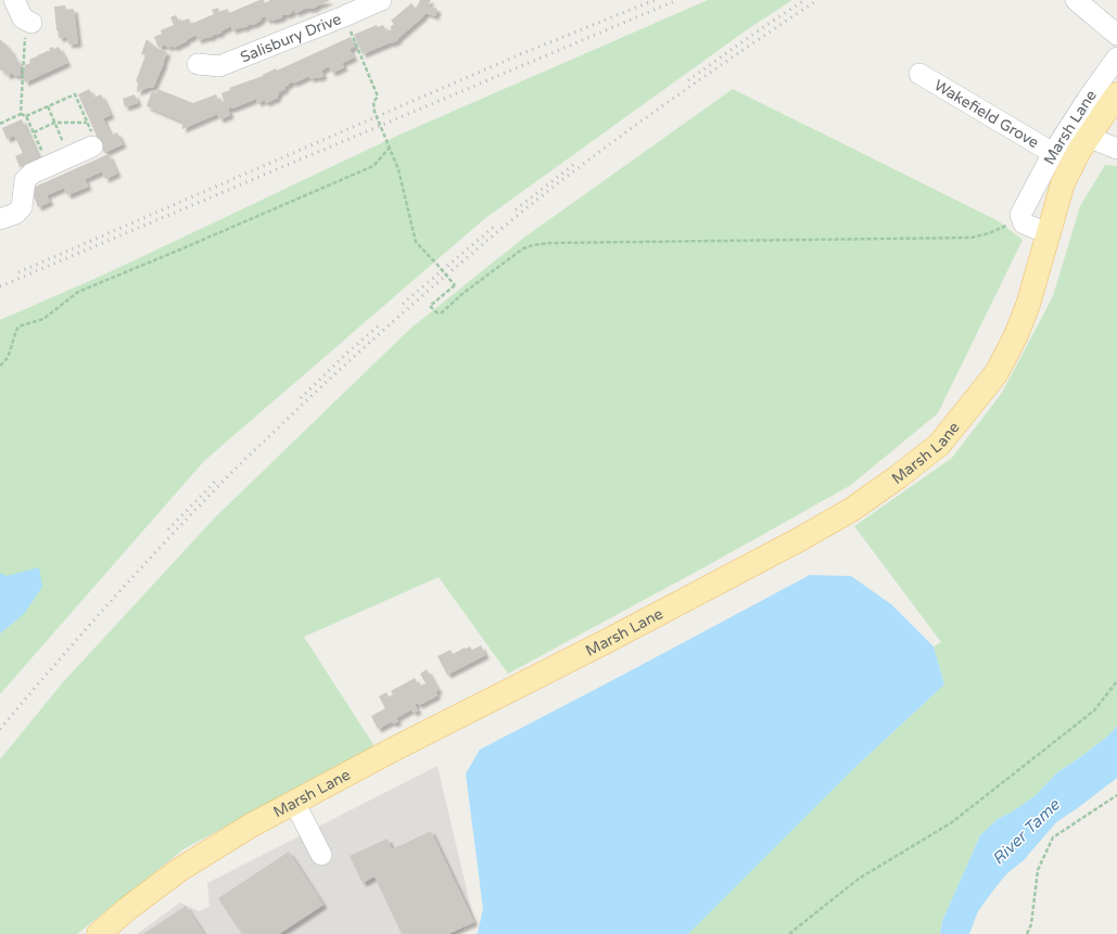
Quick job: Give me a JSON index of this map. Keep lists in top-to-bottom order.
{
  "streets": {
    "main road": ["Marsh Lane"],
    "street": ["Salisbury Drive", "Wakefield Grove"]
  },
  "crossings": [
    ["Wakefield Grove", "Marsh Lane"]
  ],
  "water": ["River Tame"]
}
